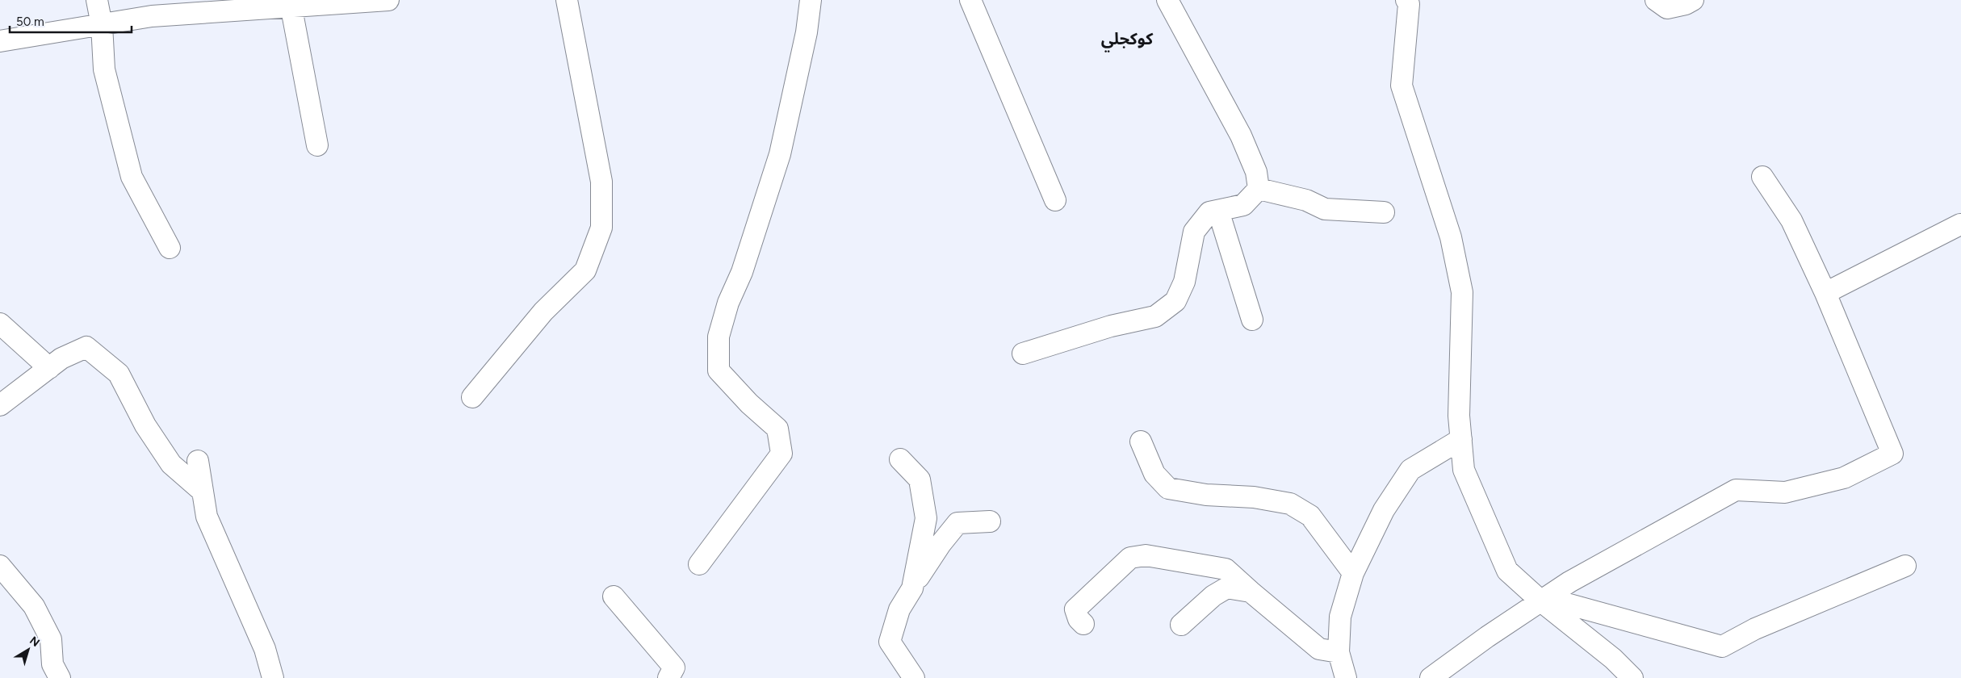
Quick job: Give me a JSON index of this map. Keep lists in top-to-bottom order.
{
  "districts": ["كوكجلي"],
  "scale_bar": "50 m",
  "north": "top right"
}
